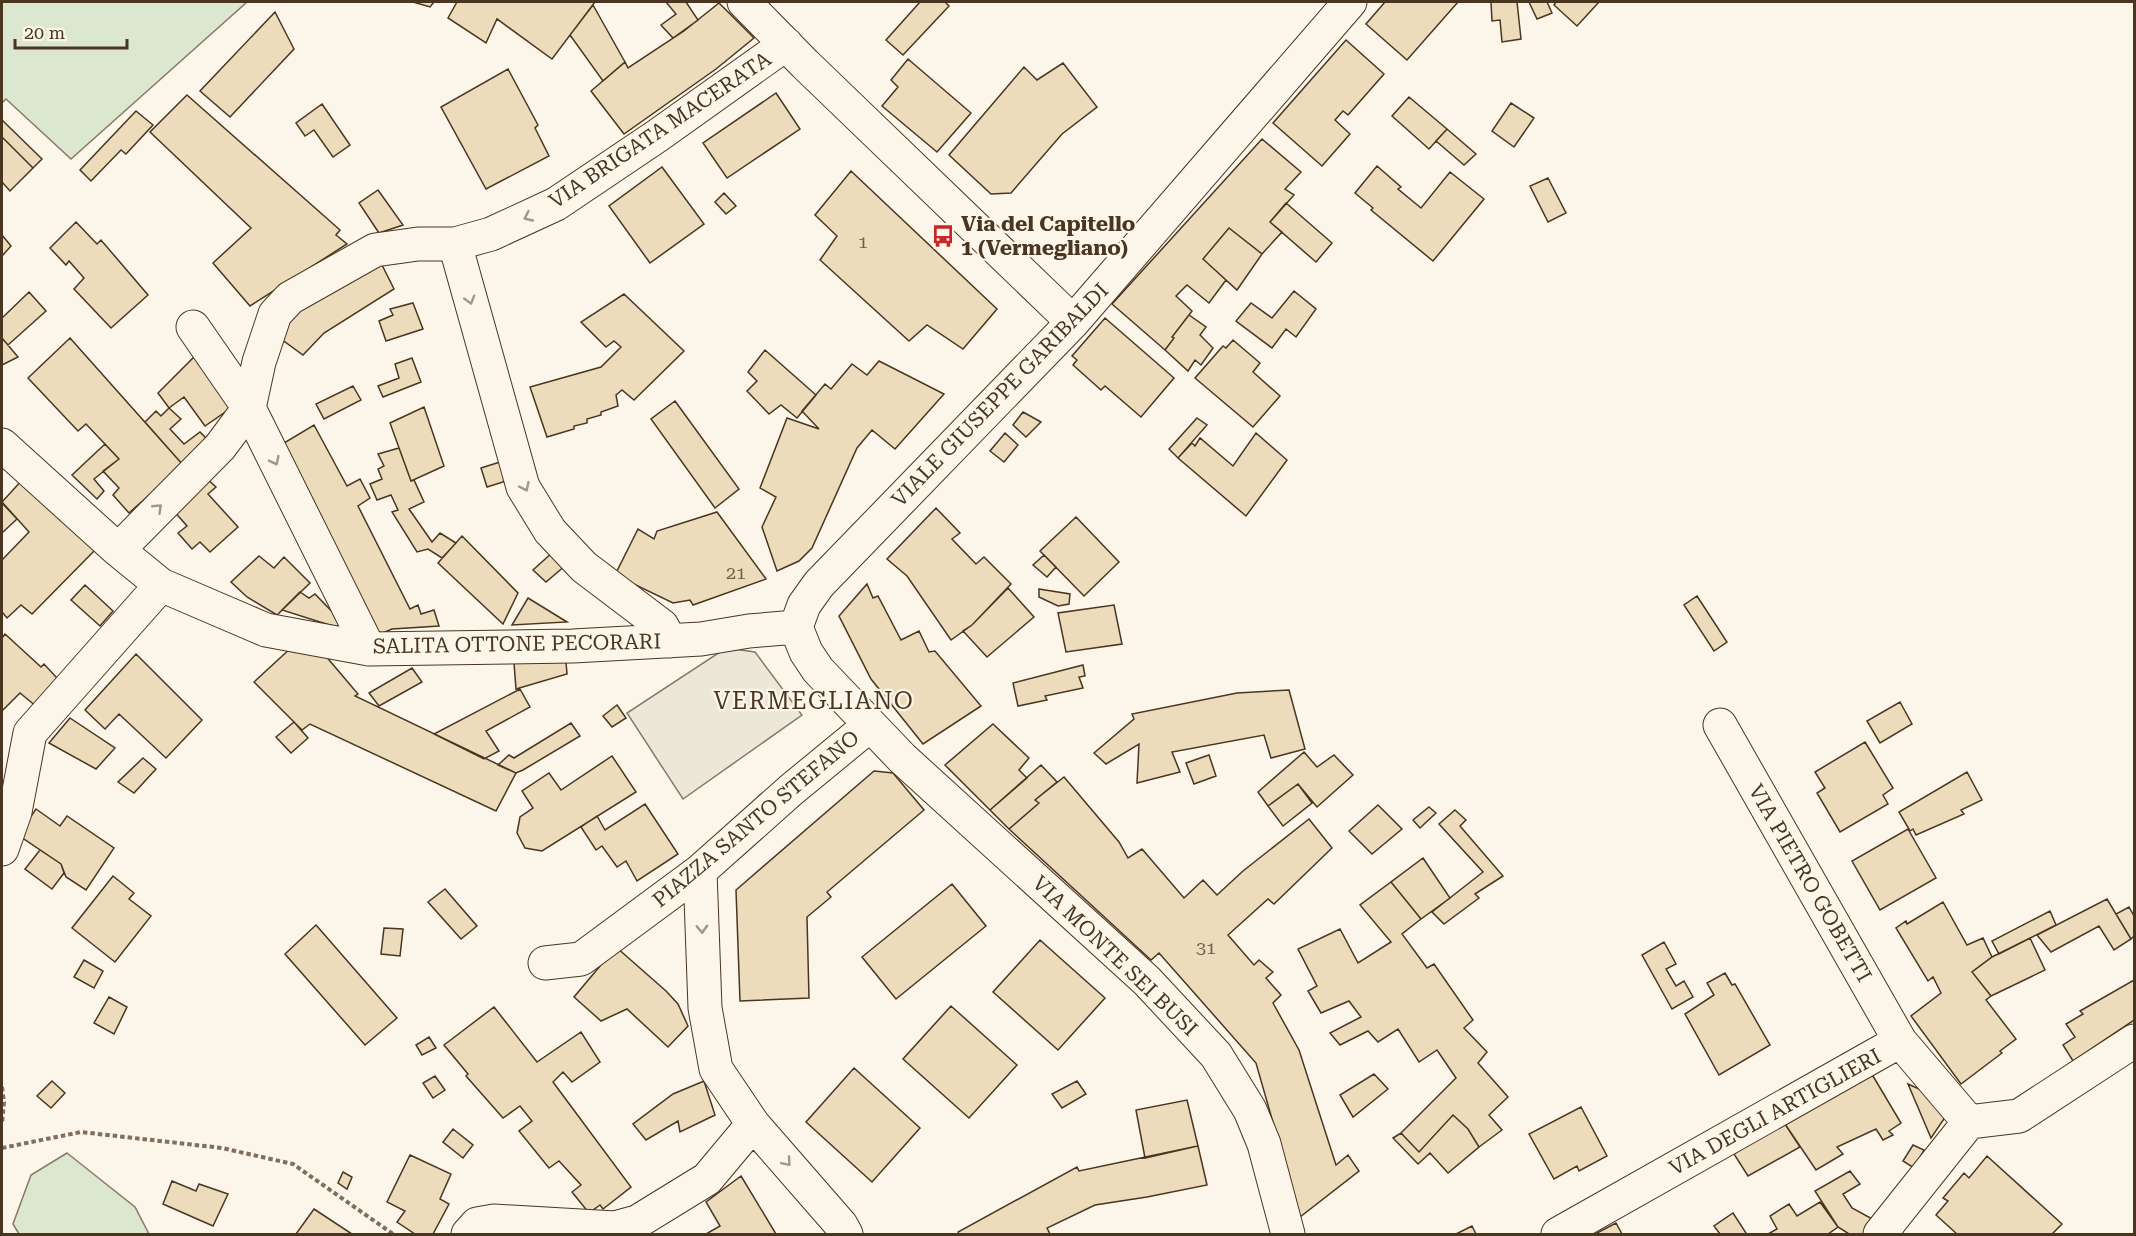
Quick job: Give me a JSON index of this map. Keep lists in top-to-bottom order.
{
  "streets": {
    "street": [
      "VIA BRIGATA MACERATA",
      "VIALE GIUSEPPE GARIBALDI",
      "SALITA OTTONE PECORARI",
      "PIAZZA SANTO STEFANO",
      "VIA PIETRO GOBETTI",
      "VIA MONTE SEI BUSI",
      "VIA DEGLI ARTIGLIERI"
    ]
  },
  "crossings": [
    ["VIA BRIGATA MACERATA", "SALITA OTTONE PECORARI"],
    ["VIALE GIUSEPPE GARIBALDI", "PIAZZA SANTO STEFANO"],
    ["PIAZZA SANTO STEFANO", "VIA MONTE SEI BUSI"],
    ["VIA PIETRO GOBETTI", "VIA DEGLI ARTIGLIERI"]
  ],
  "districts": ["VERMEGLIANO"],
  "places": {
    "bus stop": ["Via del Capitello 1 (Vermegliano)"]
  },
  "house_numbers": ["1", "21", "31"],
  "scale_bar": "20 m"
}
